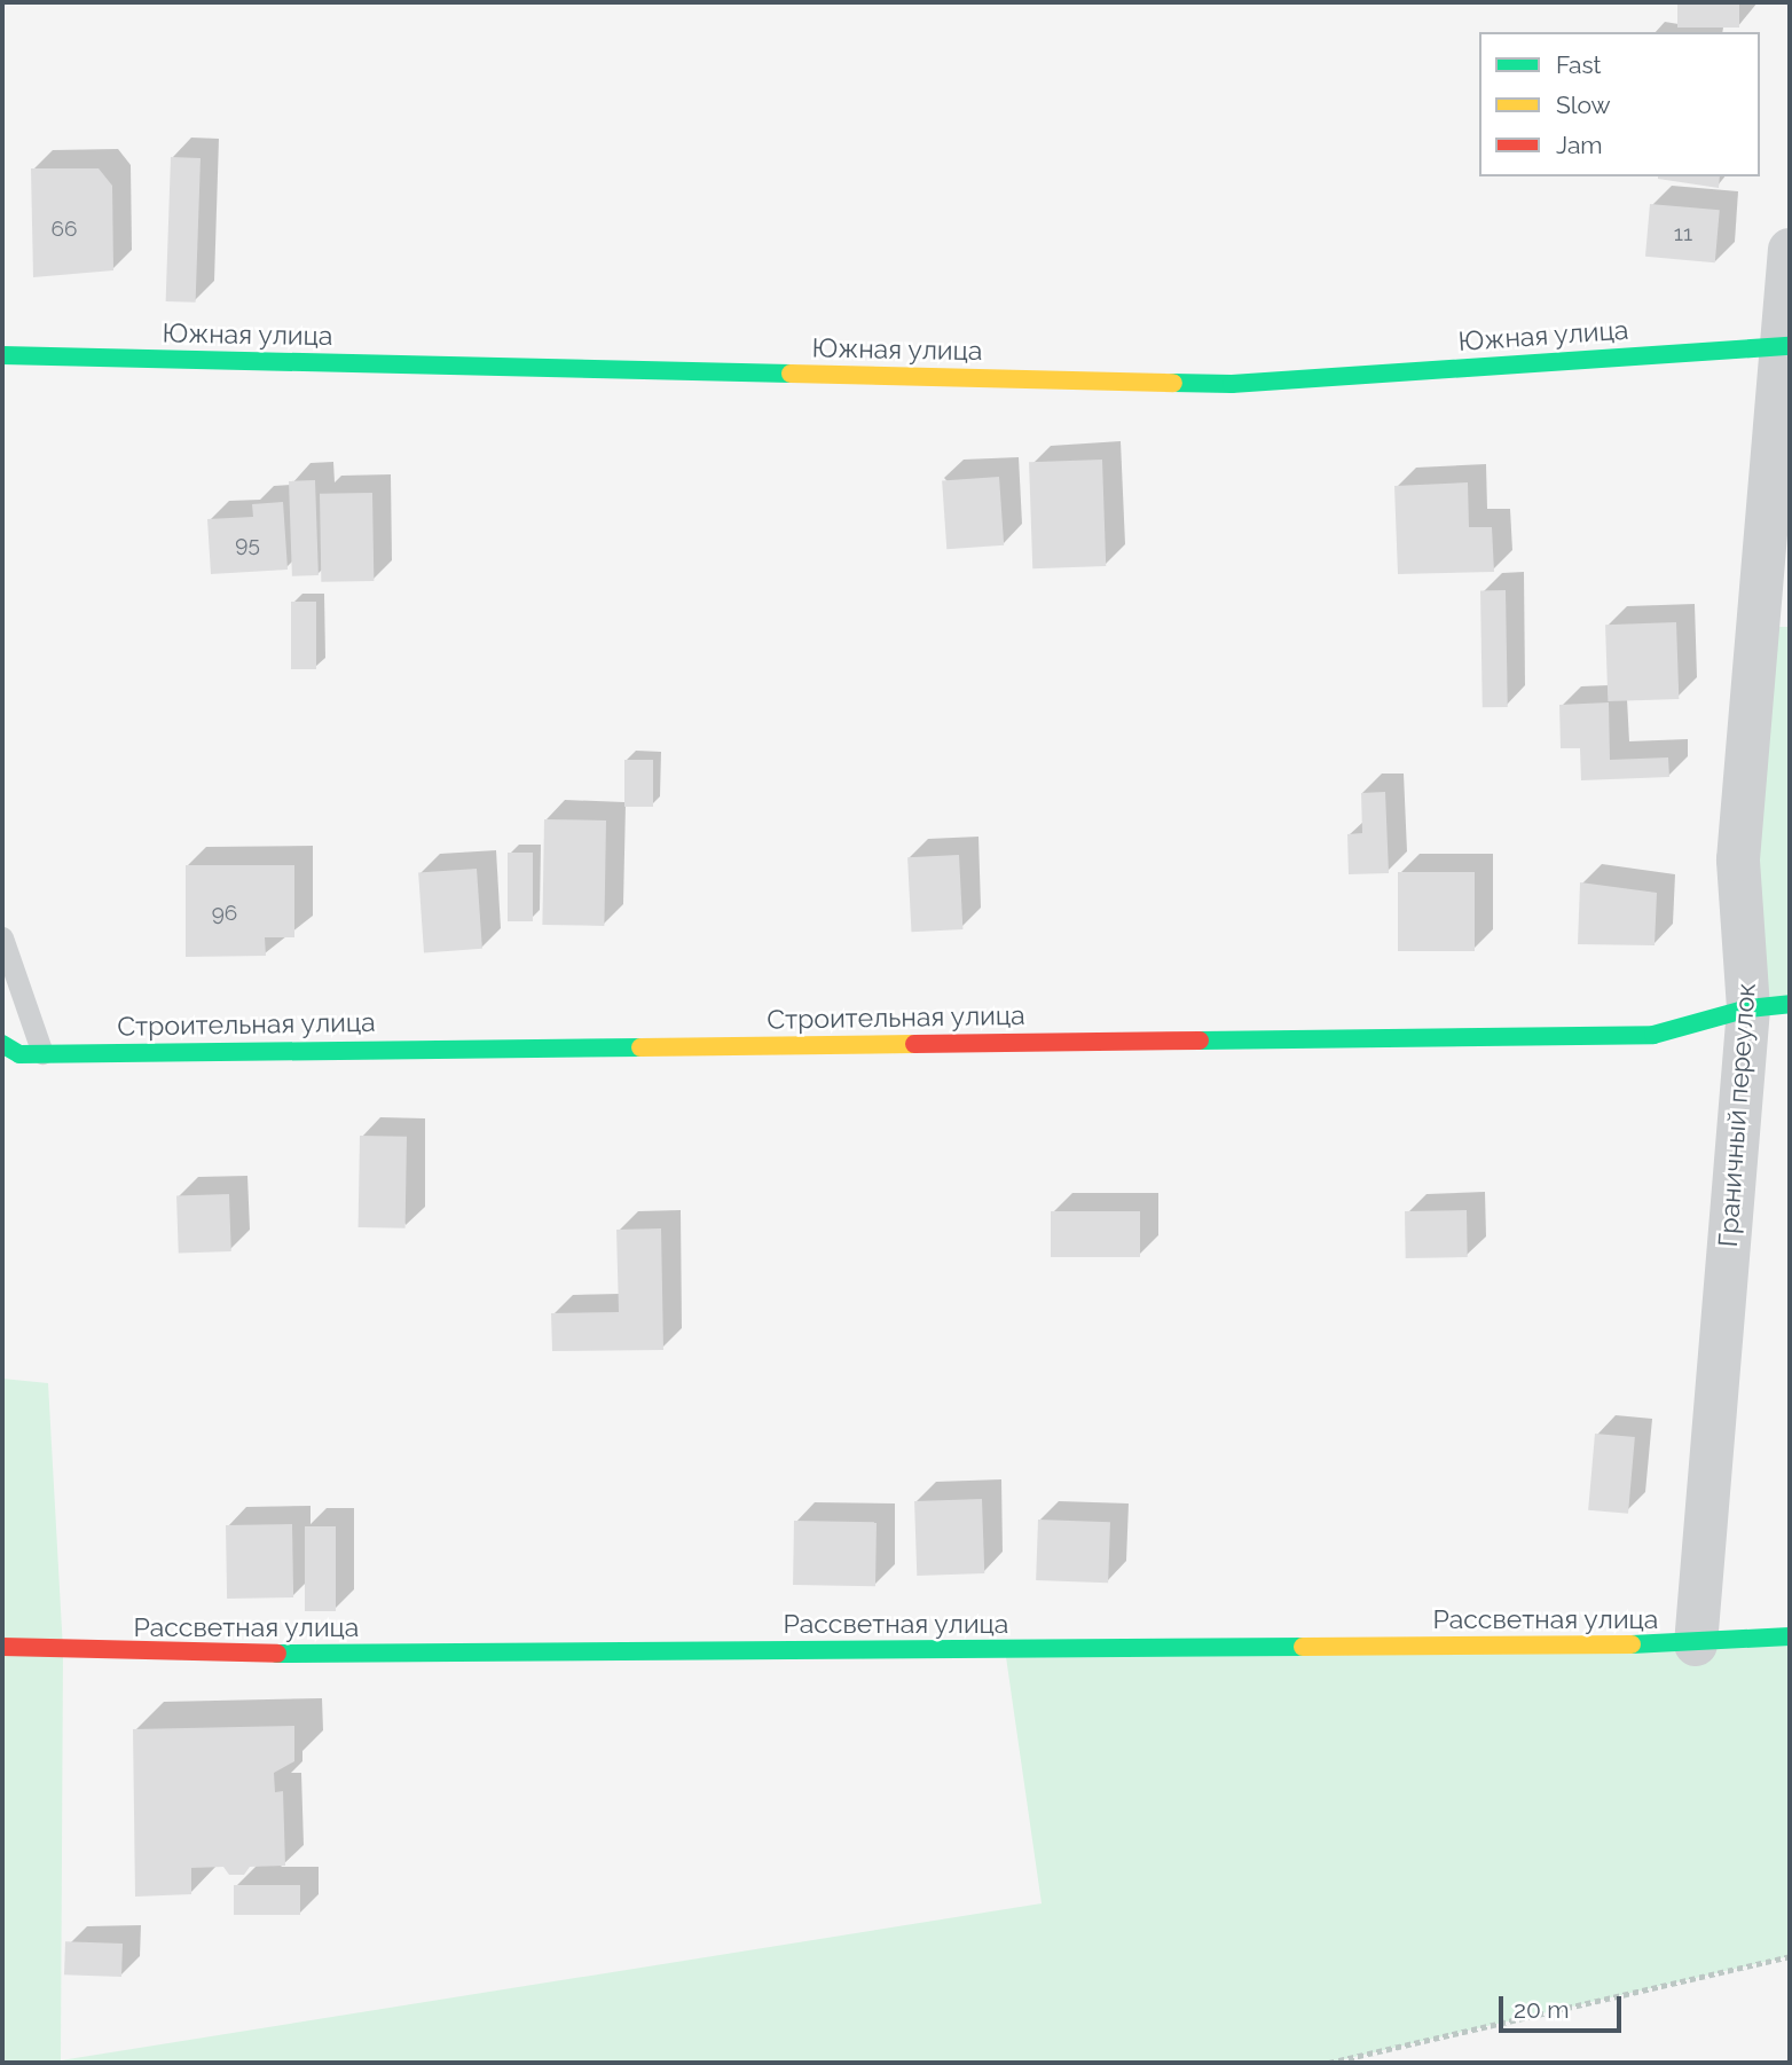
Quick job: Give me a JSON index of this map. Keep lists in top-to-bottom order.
{
  "streets": {
    "street": [
      "Южная улица",
      "Строительная улица",
      "Граничный переулок",
      "Рассветная улица"
    ]
  },
  "crossings": [
    ["Южная улица", "Граничный переулок"],
    ["Строительная улица", "Граничный переулок"],
    ["Граничный переулок", "Рассветная улица"]
  ],
  "house_numbers": [
    "66",
    "11",
    "95",
    "96"
  ],
  "legend": ["Fast", "Slow", "Jam"],
  "scale_bar": "20 m"
}
